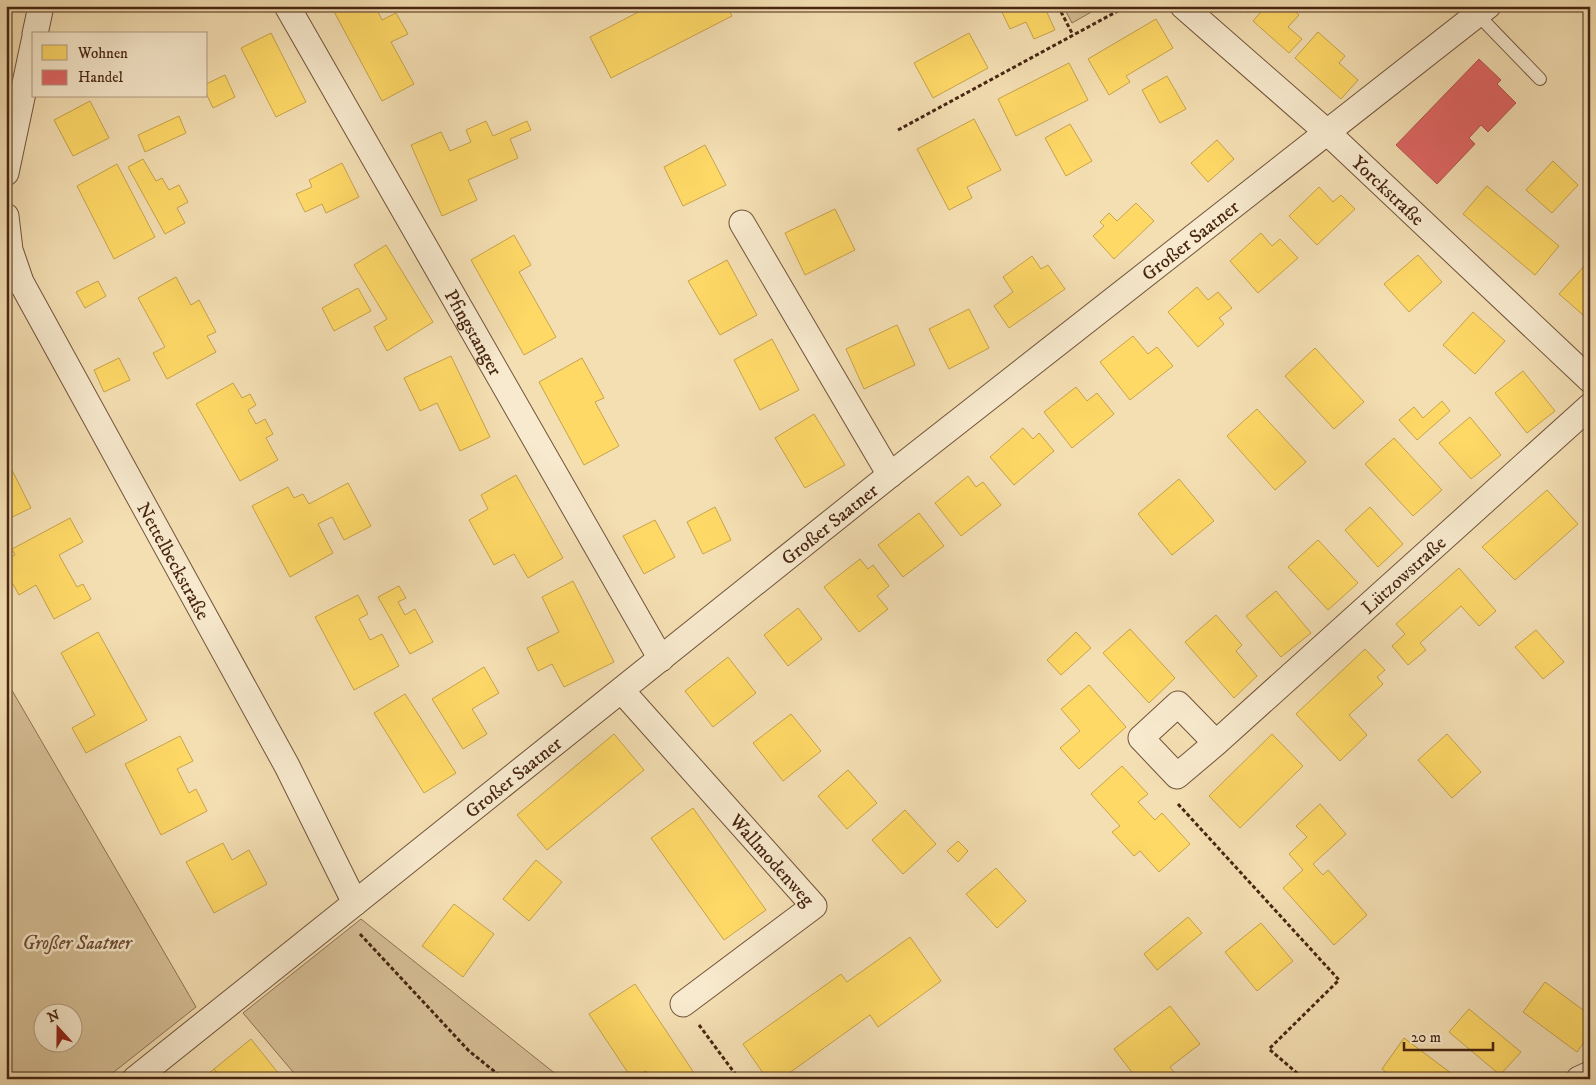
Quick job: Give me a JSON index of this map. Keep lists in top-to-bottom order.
{
  "streets": {
    "street": [
      "Yorckstraße",
      "Großer Saatner",
      "Pfingstanger",
      "Nettelbeckstraße",
      "Lützowstraße",
      "Wallmodenweg"
    ]
  },
  "crossings": [
    ["Yorckstraße", "Großer Saatner"],
    ["Großer Saatner", "Pfingstanger"],
    ["Großer Saatner", "Nettelbeckstraße"],
    ["Großer Saatner", "Wallmodenweg"]
  ],
  "parks": ["Großer Saatner"],
  "legend": ["Wohnen", "Handel"],
  "scale_bar": "20 m",
  "north": "top"
}
